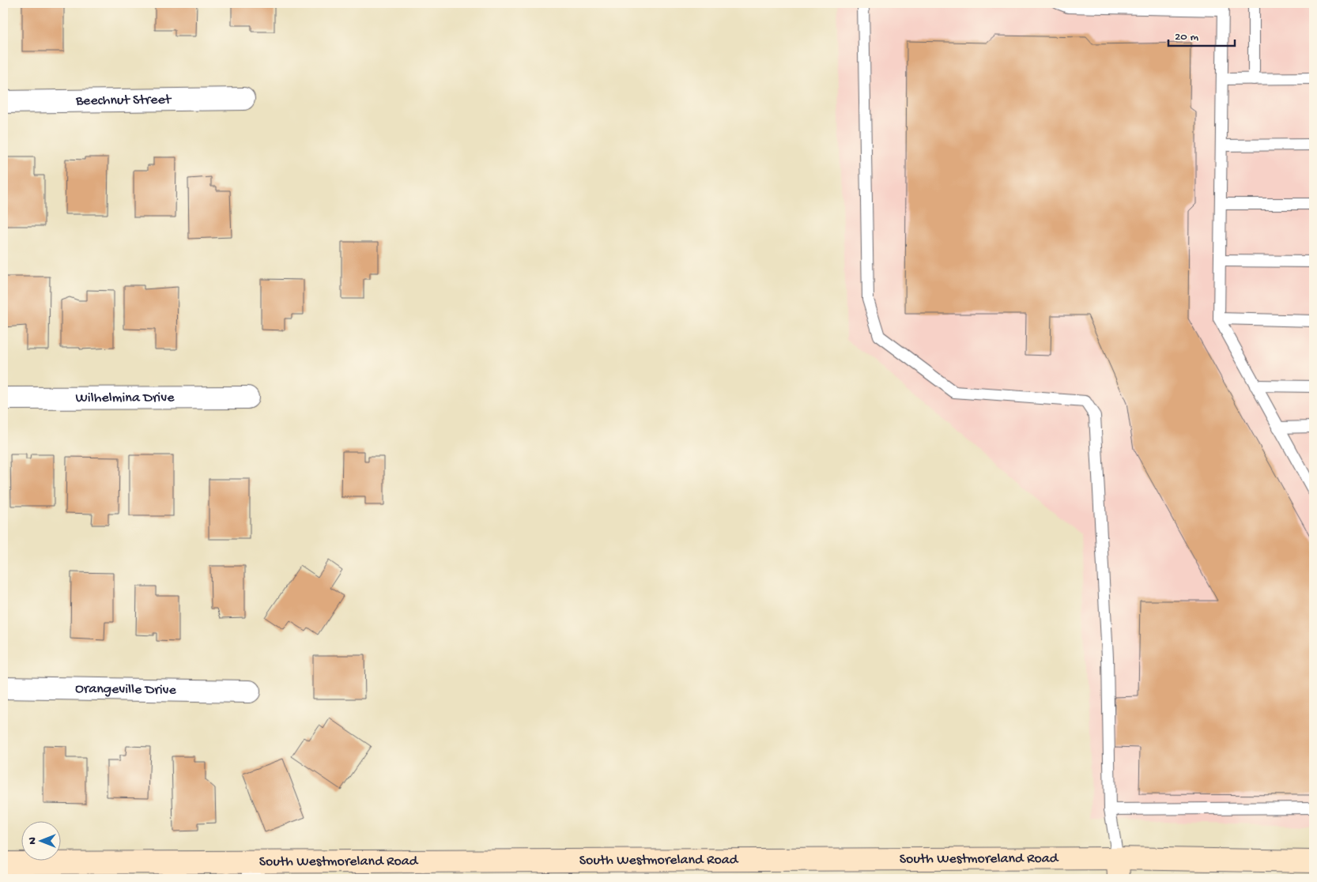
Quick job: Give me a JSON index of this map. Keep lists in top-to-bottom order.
{
  "streets": {
    "main road": ["South Westmoreland Road"],
    "street": ["Beechnut Street", "Wilhelmina Drive", "Orangeville Drive"]
  },
  "scale_bar": "20 m",
  "north": "left"
}
